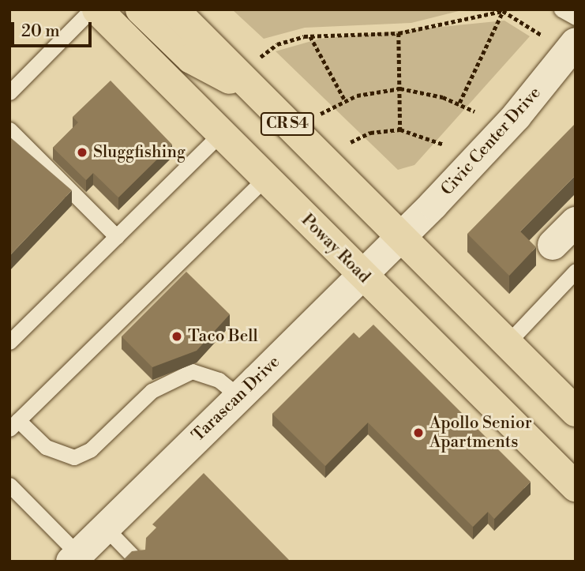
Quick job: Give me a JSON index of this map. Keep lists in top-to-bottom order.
{
  "streets": {
    "main road": ["CR S4", "Poway Road"],
    "street": ["Civic Center Drive", "Tarascan Drive"]
  },
  "crossings": [
    ["CR S4", "Civic Center Drive"],
    ["CR S4", "Tarascan Drive"],
    ["Civic Center Drive", "Tarascan Drive"],
    ["Poway Road", "Tarascan Drive"]
  ],
  "places": ["Sluggfishing", "Taco Bell", "Apollo Senior Apartments"],
  "scale_bar": "20 m"
}
